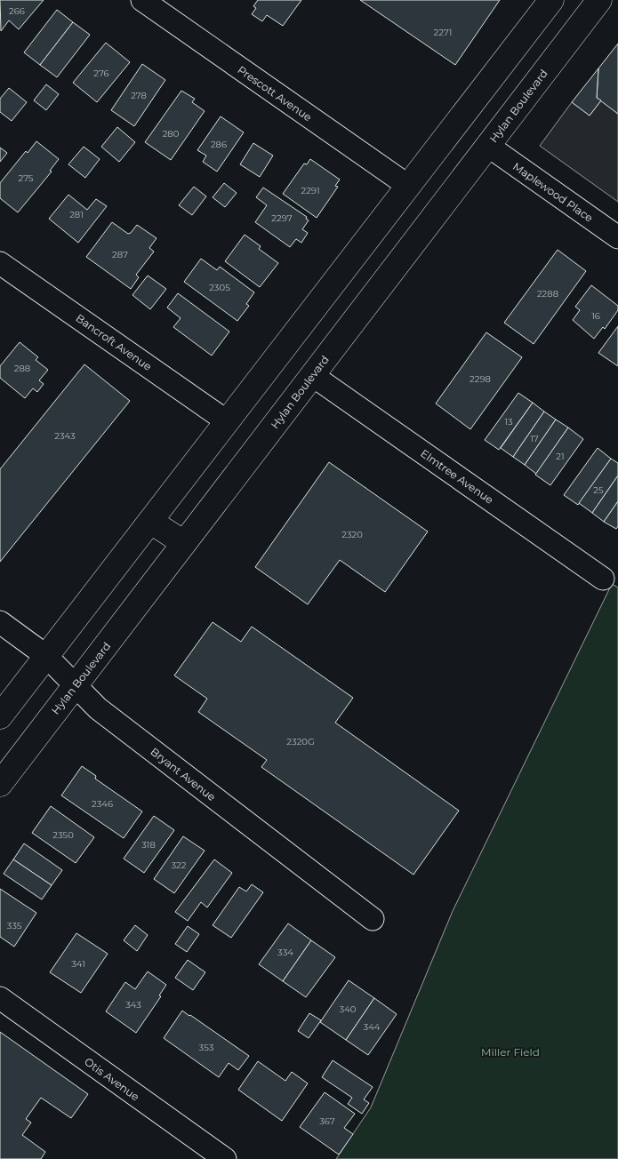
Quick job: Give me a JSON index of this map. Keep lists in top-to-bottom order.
{
  "streets": {
    "main road": ["Hylan Boulevard"],
    "street": [
      "Prescott Avenue",
      "Maplewood Place",
      "Bancroft Avenue",
      "Elmtree Avenue",
      "Bryant Avenue",
      "Otis Avenue"
    ]
  },
  "crossings": [
    ["Hylan Boulevard", "Maplewood Place"],
    ["Hylan Boulevard", "Elmtree Avenue"],
    ["Hylan Boulevard", "Bryant Avenue"]
  ],
  "parks": ["Miller Field"],
  "house_numbers": [
    "266",
    "2271",
    "276",
    "278",
    "280",
    "286",
    "275",
    "2291",
    "281",
    "2297",
    "287",
    "2305",
    "2288",
    "16",
    "288",
    "2298",
    "13",
    "2343",
    "17",
    "21",
    "25",
    "2320",
    "2320G",
    "2346",
    "2350",
    "318",
    "322",
    "335",
    "334",
    "341",
    "343",
    "340",
    "344",
    "353",
    "367"
  ]
}
